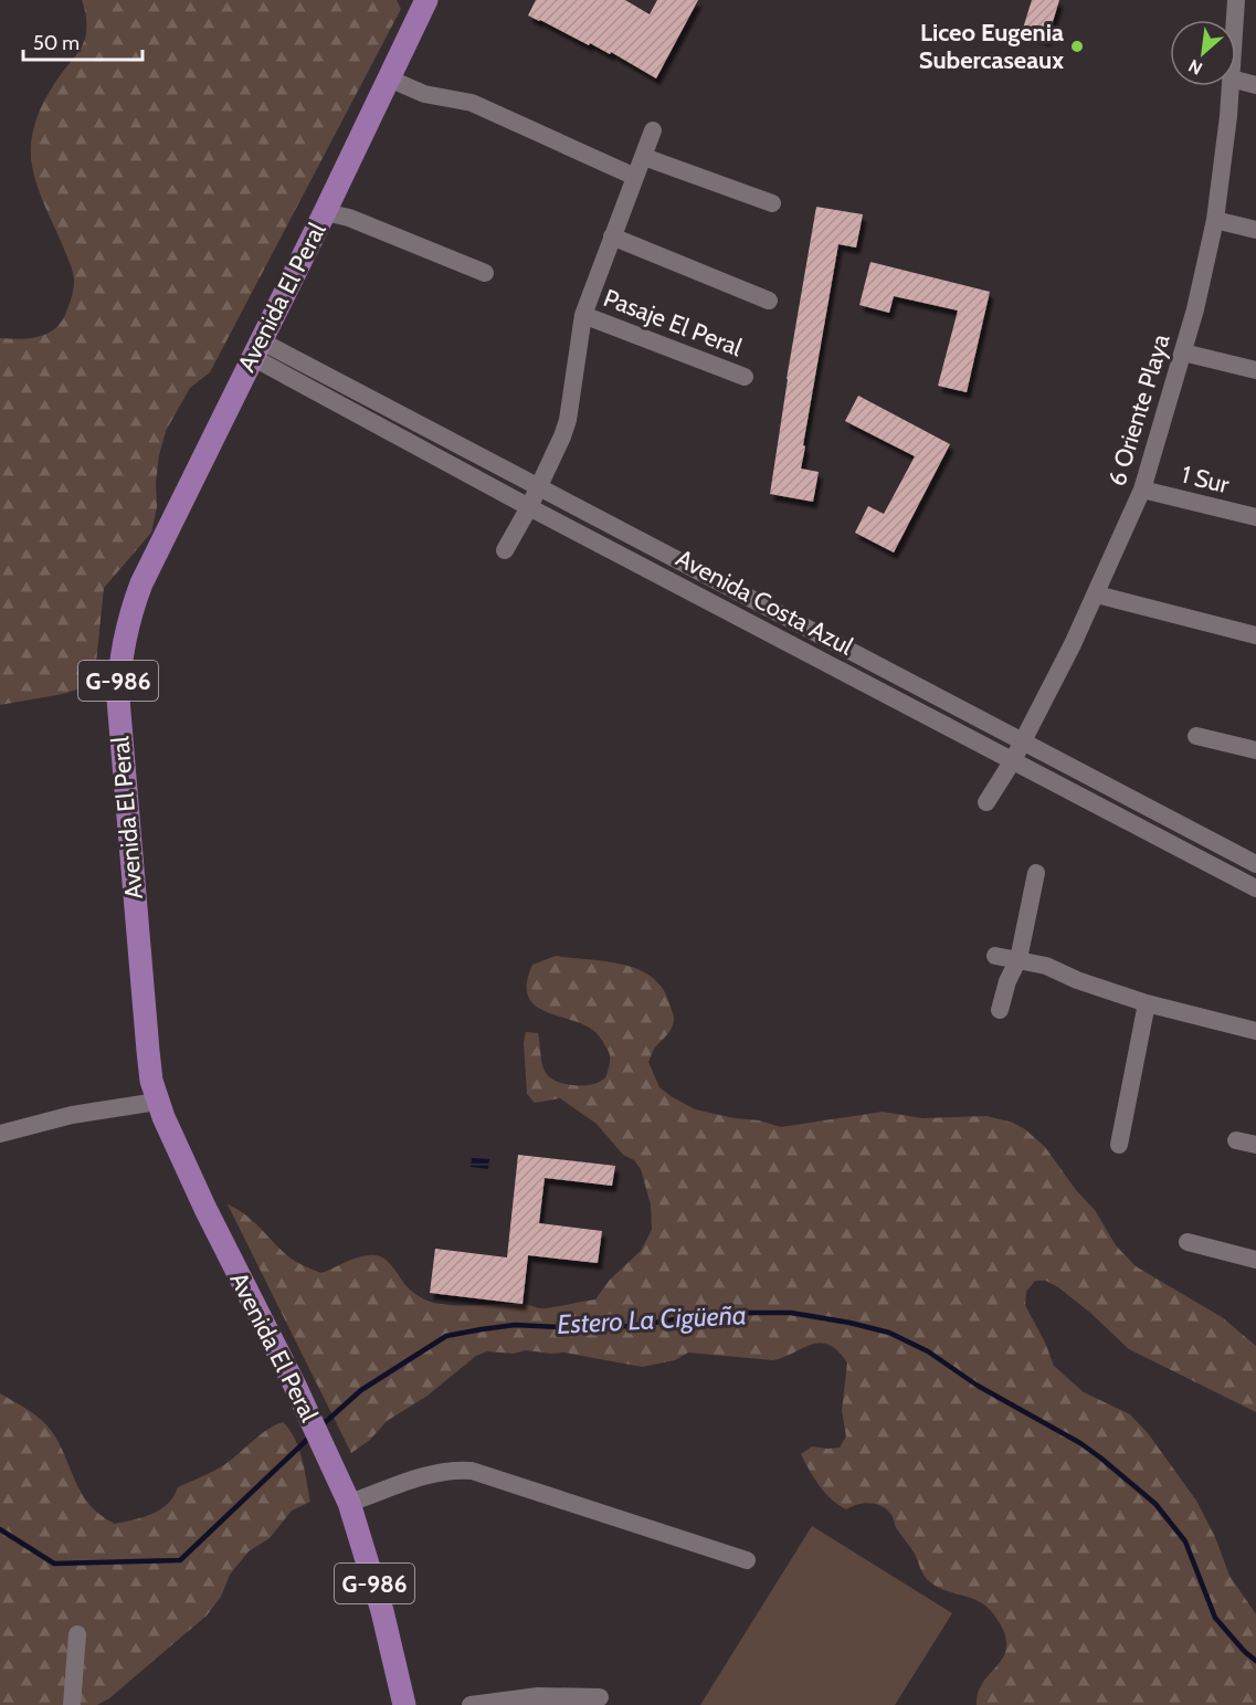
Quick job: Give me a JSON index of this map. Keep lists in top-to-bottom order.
{
  "streets": {
    "main road": ["Avenida El Peral", "G-986"],
    "street": [
      "Pasaje El Peral",
      "6 Oriente Playa",
      "1 Sur",
      "Avenida Costa Azul"
    ]
  },
  "crossings": [
    ["Avenida El Peral", "Avenida Costa Azul"],
    ["Avenida El Peral", "G-986"],
    ["6 Oriente Playa", "1 Sur"],
    ["6 Oriente Playa", "Avenida Costa Azul"]
  ],
  "water": ["Estero La Cigüeña"],
  "places": ["Liceo Eugenia Subercaseaux"],
  "scale_bar": "50 m",
  "north": "bottom left"
}
